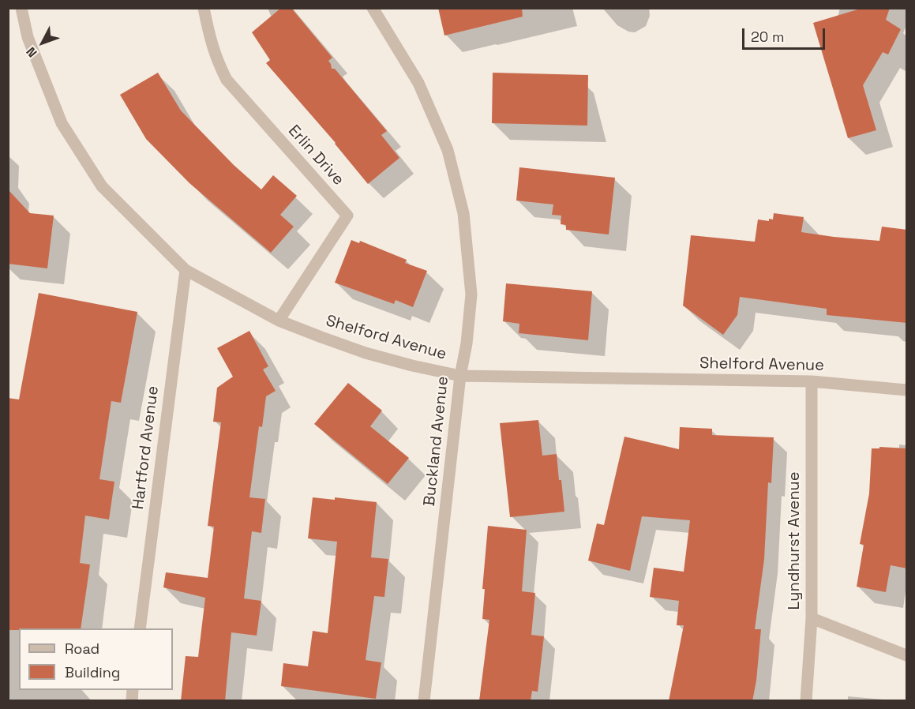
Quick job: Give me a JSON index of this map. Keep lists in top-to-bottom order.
{
  "streets": {
    "street": [
      "Erlin Drive",
      "Shelford Avenue",
      "Buckland Avenue",
      "Hartford Avenue",
      "Lyndhurst Avenue"
    ]
  },
  "crossings": [
    ["Erlin Drive", "Shelford Avenue"],
    ["Shelford Avenue", "Buckland Avenue"],
    ["Shelford Avenue", "Hartford Avenue"],
    ["Shelford Avenue", "Lyndhurst Avenue"]
  ],
  "legend": ["Road", "Building"],
  "scale_bar": "20 m",
  "north": "bottom left"
}
